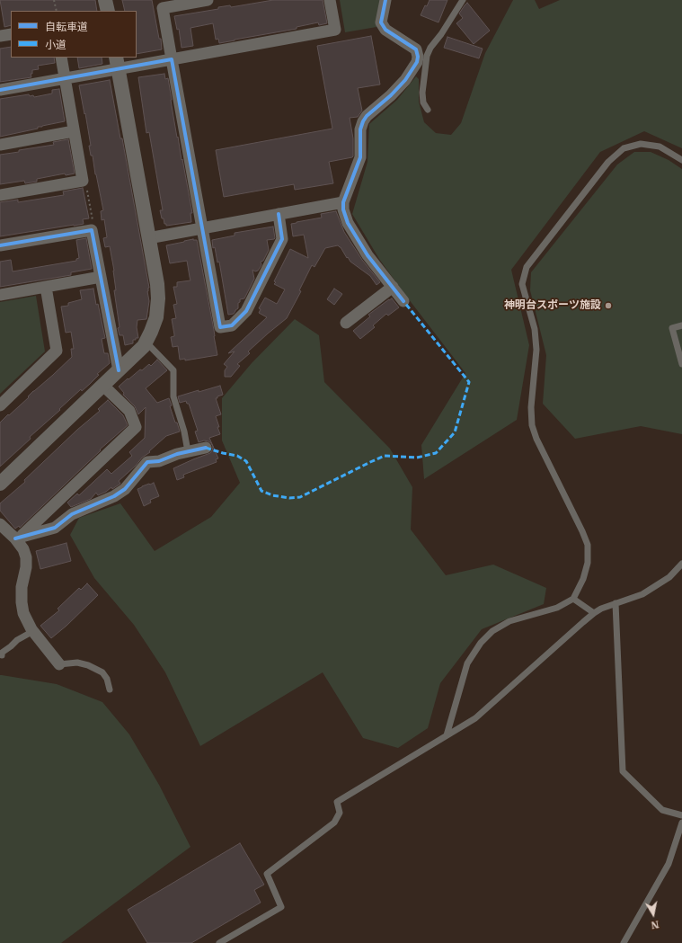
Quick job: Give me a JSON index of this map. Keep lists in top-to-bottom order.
{
  "places": ["神明台スポーツ施設"],
  "legend": ["自転車道", "小道"],
  "north": "bottom"
}
